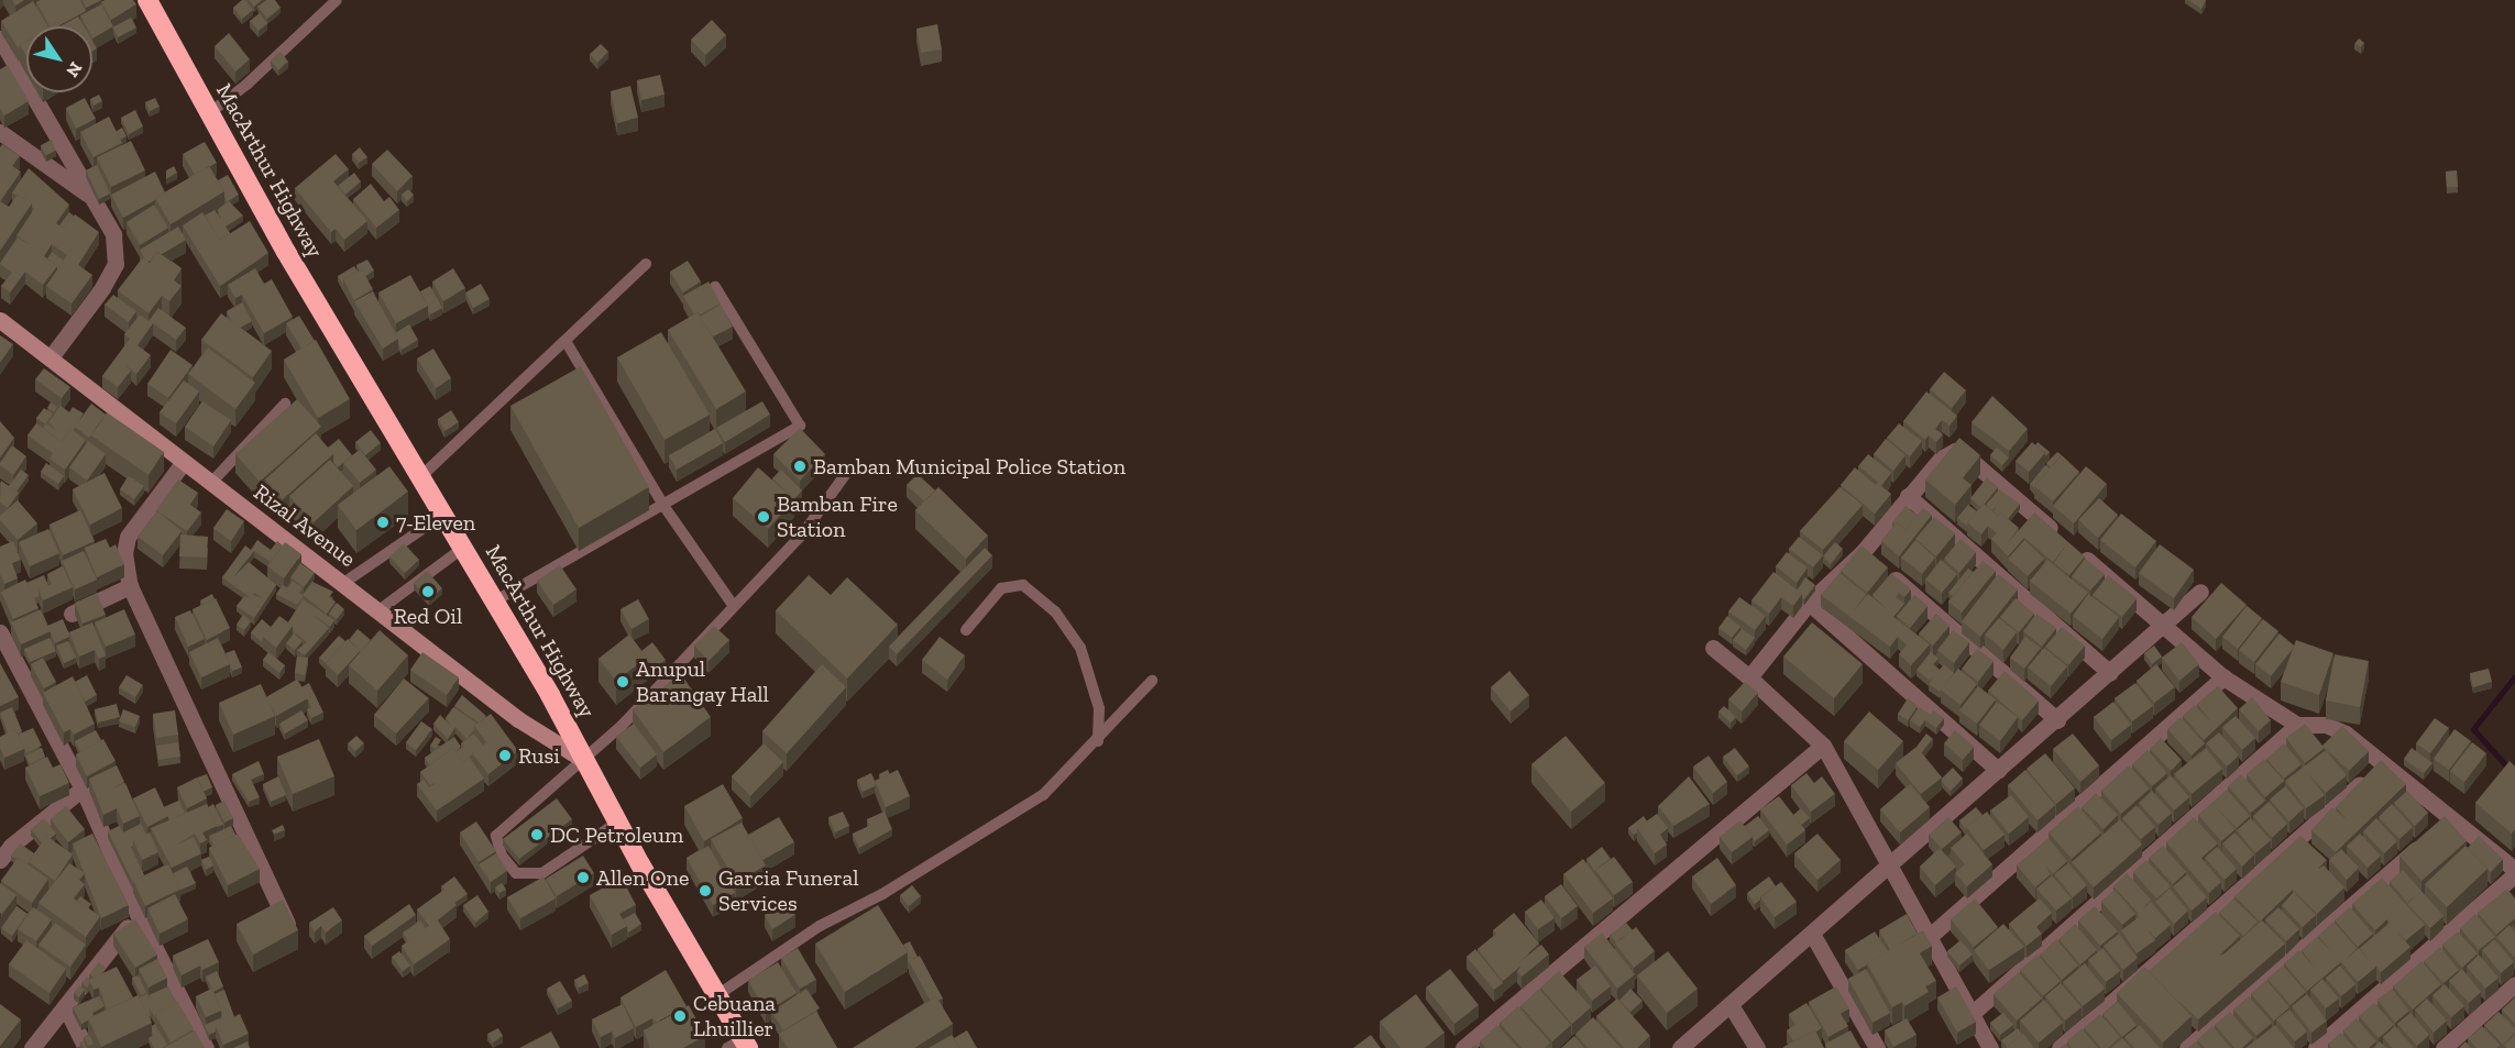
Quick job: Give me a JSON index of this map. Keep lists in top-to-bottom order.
{
  "streets": {
    "highway": ["MacArthur Highway"],
    "street": ["Rizal Avenue"]
  },
  "crossings": [
    ["MacArthur Highway", "Rizal Avenue"]
  ],
  "places": [
    "Bamban Municipal Police Station",
    "Bamban Fire Station",
    "7-Eleven",
    "Red Oil",
    "Anupul Barangay Hall",
    "Rusi",
    "DC Petroleum",
    "Allen One",
    "Garcia Funeral Services",
    "Cebuana Lhuillier"
  ],
  "north": "bottom right"
}
